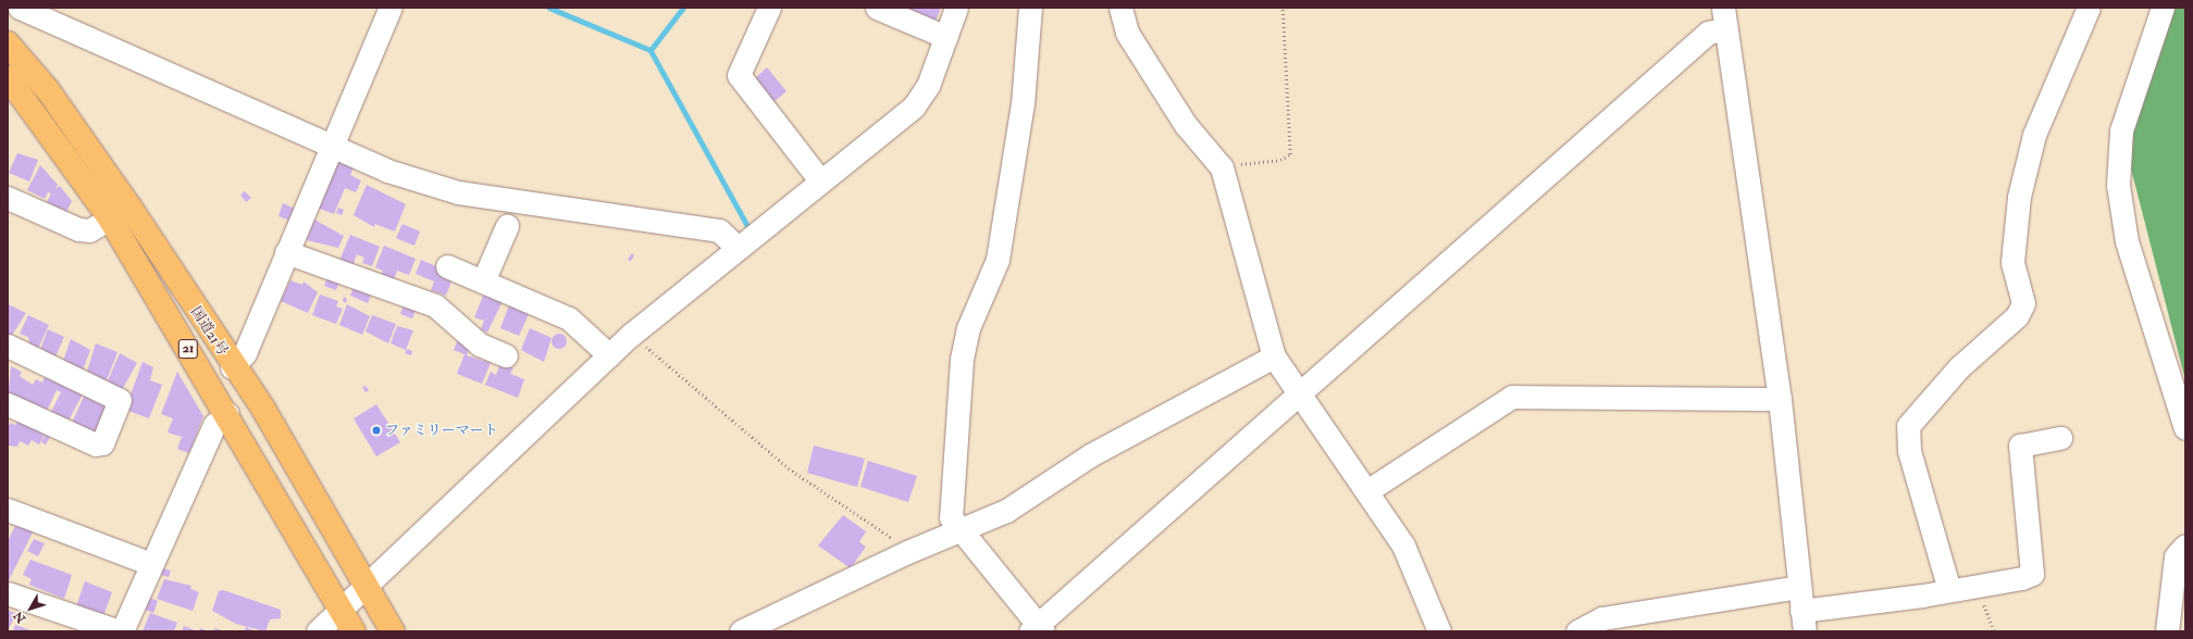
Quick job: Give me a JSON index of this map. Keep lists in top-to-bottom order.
{
  "streets": {
    "highway": ["国道21号", "21"]
  },
  "places": ["ファミリーマート"],
  "north": "bottom left"
}
